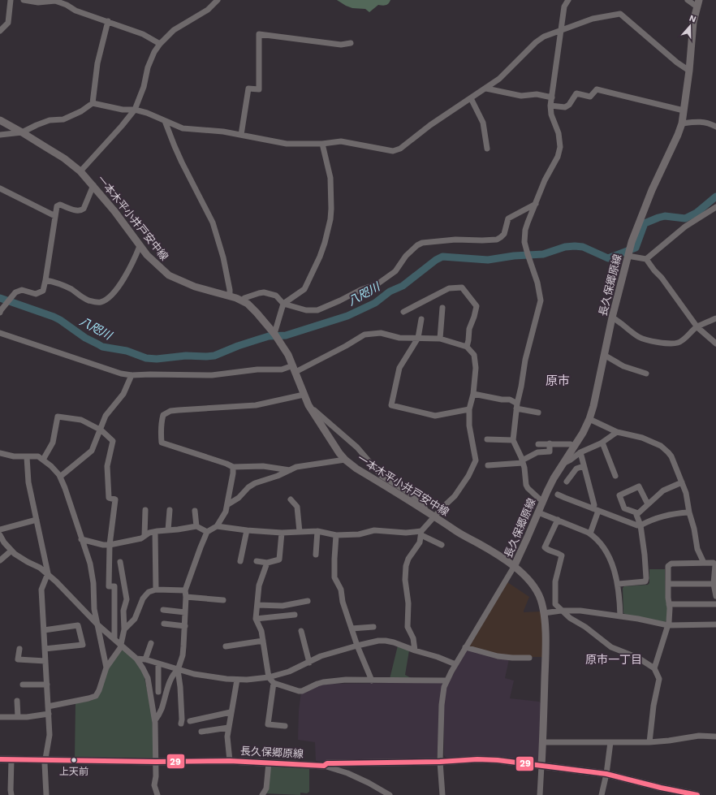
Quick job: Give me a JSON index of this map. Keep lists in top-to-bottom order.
{
  "streets": {
    "main road": ["一本木平小井戸安中線", "長久保郷原線"]
  },
  "crossings": [
    ["一本木平小井戸安中線", "長久保郷原線"]
  ],
  "districts": ["原市", "原市一丁目"],
  "water": ["八咫川"],
  "places": ["上天前"],
  "lines": ["transit line 29"],
  "north": "top"
}
